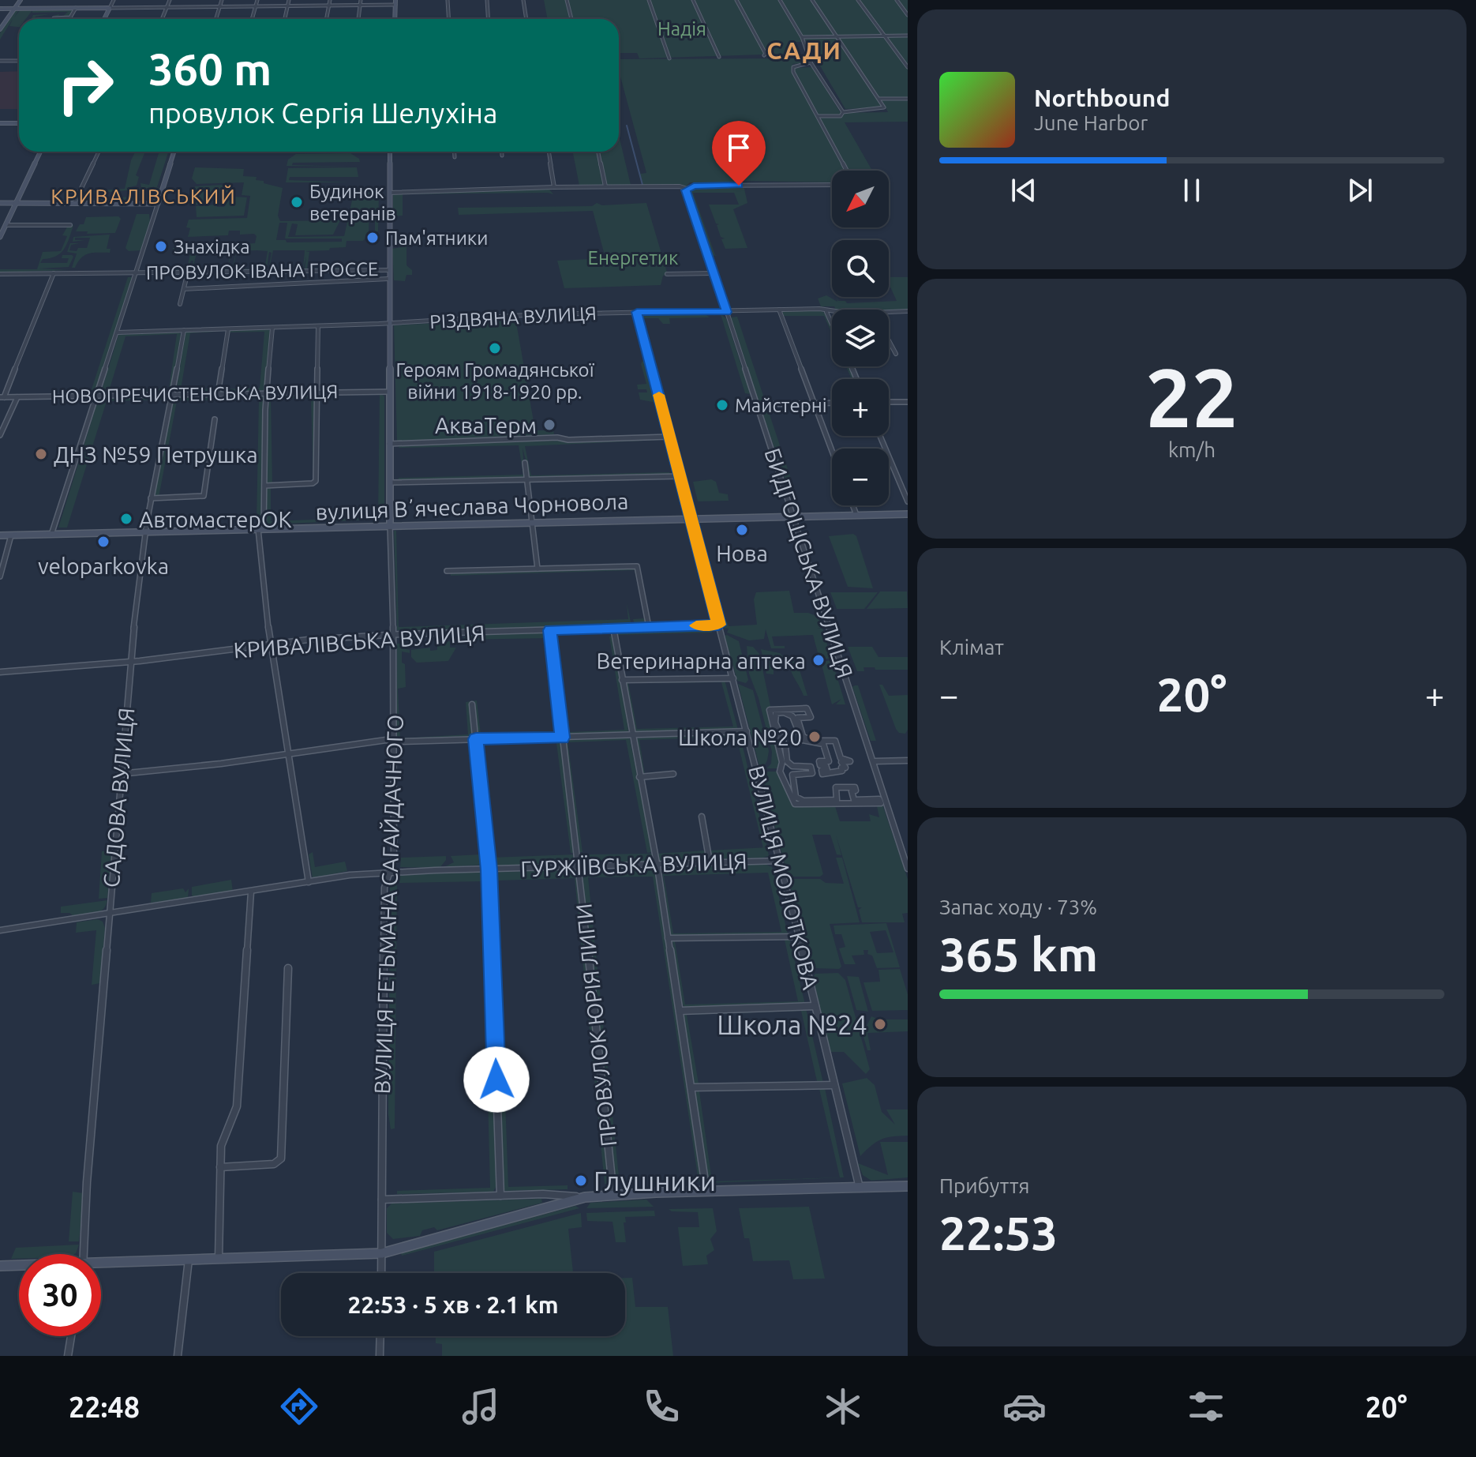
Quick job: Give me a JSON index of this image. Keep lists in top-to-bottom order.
{
  "streets": {
    "main road": ["вулиця Вʼячеслава Чорновола", "ВУЛИЦЯ ГЕТЬМАНА САГАЙДАЧНОГО"],
    "street": [
      "ПРОВУЛОК ІВАНА ГРОССЕ",
      "РІЗДВЯНА ВУЛИЦЯ",
      "НОВОПРЕЧИСТЕНСЬКА ВУЛИЦЯ",
      "БИДГОЩСЬКА ВУЛИЦЯ",
      "КРИВАЛІВСЬКА ВУЛИЦЯ",
      "САДОВА ВУЛИЦЯ",
      "ГУРЖІЇВСЬКА ВУЛИЦЯ",
      "ВУЛИЦЯ МОЛОТКОВА",
      "ПРОВУЛОК ЮРІЯ ЛИПИ"
    ]
  },
  "crossings": [
    ["ПРОВУЛОК ІВАНА ГРОССЕ", "ВУЛИЦЯ ГЕТЬМАНА САГАЙДАЧНОГО"],
    ["РІЗДВЯНА ВУЛИЦЯ", "БИДГОЩСЬКА ВУЛИЦЯ"],
    ["РІЗДВЯНА ВУЛИЦЯ", "САДОВА ВУЛИЦЯ"],
    ["РІЗДВЯНА ВУЛИЦЯ", "ВУЛИЦЯ МОЛОТКОВА"],
    ["РІЗДВЯНА ВУЛИЦЯ", "ВУЛИЦЯ ГЕТЬМАНА САГАЙДАЧНОГО"],
    ["НОВОПРЕЧИСТЕНСЬКА ВУЛИЦЯ", "САДОВА ВУЛИЦЯ"],
    ["НОВОПРЕЧИСТЕНСЬКА ВУЛИЦЯ", "ВУЛИЦЯ ГЕТЬМАНА САГАЙДАЧНОГО"],
    ["вулиця Вʼячеслава Чорновола", "БИДГОЩСЬКА ВУЛИЦЯ"],
    ["вулиця Вʼячеслава Чорновола", "САДОВА ВУЛИЦЯ"],
    ["вулиця Вʼячеслава Чорновола", "ВУЛИЦЯ МОЛОТКОВА"],
    ["вулиця Вʼячеслава Чорновола", "ВУЛИЦЯ ГЕТЬМАНА САГАЙДАЧНОГО"],
    ["КРИВАЛІВСЬКА ВУЛИЦЯ", "САДОВА ВУЛИЦЯ"],
    ["КРИВАЛІВСЬКА ВУЛИЦЯ", "ВУЛИЦЯ МОЛОТКОВА"],
    ["КРИВАЛІВСЬКА ВУЛИЦЯ", "ВУЛИЦЯ ГЕТЬМАНА САГАЙДАЧНОГО"],
    ["КРИВАЛІВСЬКА ВУЛИЦЯ", "ПРОВУЛОК ЮРІЯ ЛИПИ"],
    ["САДОВА ВУЛИЦЯ", "ГУРЖІЇВСЬКА ВУЛИЦЯ"],
    ["ГУРЖІЇВСЬКА ВУЛИЦЯ", "ВУЛИЦЯ МОЛОТКОВА"],
    ["ГУРЖІЇВСЬКА ВУЛИЦЯ", "ВУЛИЦЯ ГЕТЬМАНА САГАЙДАЧНОГО"],
    ["ГУРЖІЇВСЬКА ВУЛИЦЯ", "ПРОВУЛОК ЮРІЯ ЛИПИ"]
  ],
  "districts": ["САДИ", "КРИВАЛІВСЬКИЙ"],
  "parks": ["Надія", "Енергетик"],
  "places": [
    "Будинок ветеранів",
    "Пам'ятники",
    "Знахідка",
    "Героям Громадянської війни 1918-1920 рр.",
    "Майстерні",
    "АкваТерм",
    "ДНЗ №59 Петрушка",
    "АвтомастерОК",
    "Нова",
    "veloparkovka",
    "Ветеринарна аптека",
    "Школа №20",
    "Школа №24",
    "Глушники"
  ],
  "north": "bottom left",
  "page": {
    "turn": ["360 m", "провулок Сергія Шелухіна"],
    "song": ["Northbound", "June Harbor"],
    "map_buttons": ["+", "−"],
    "tile": [
      ["22", "km/h"],
      "Клімат",
      ["Запас ходу · 73%", "365 km"],
      ["Прибуття", "22:53"]
    ],
    "heat": ["−", "20°", "+"],
    "limit": "30",
    "trip": "22:53 · 5 хв · 2.1 km",
    "tabs": ["22:48", "20°"]
  }
}
